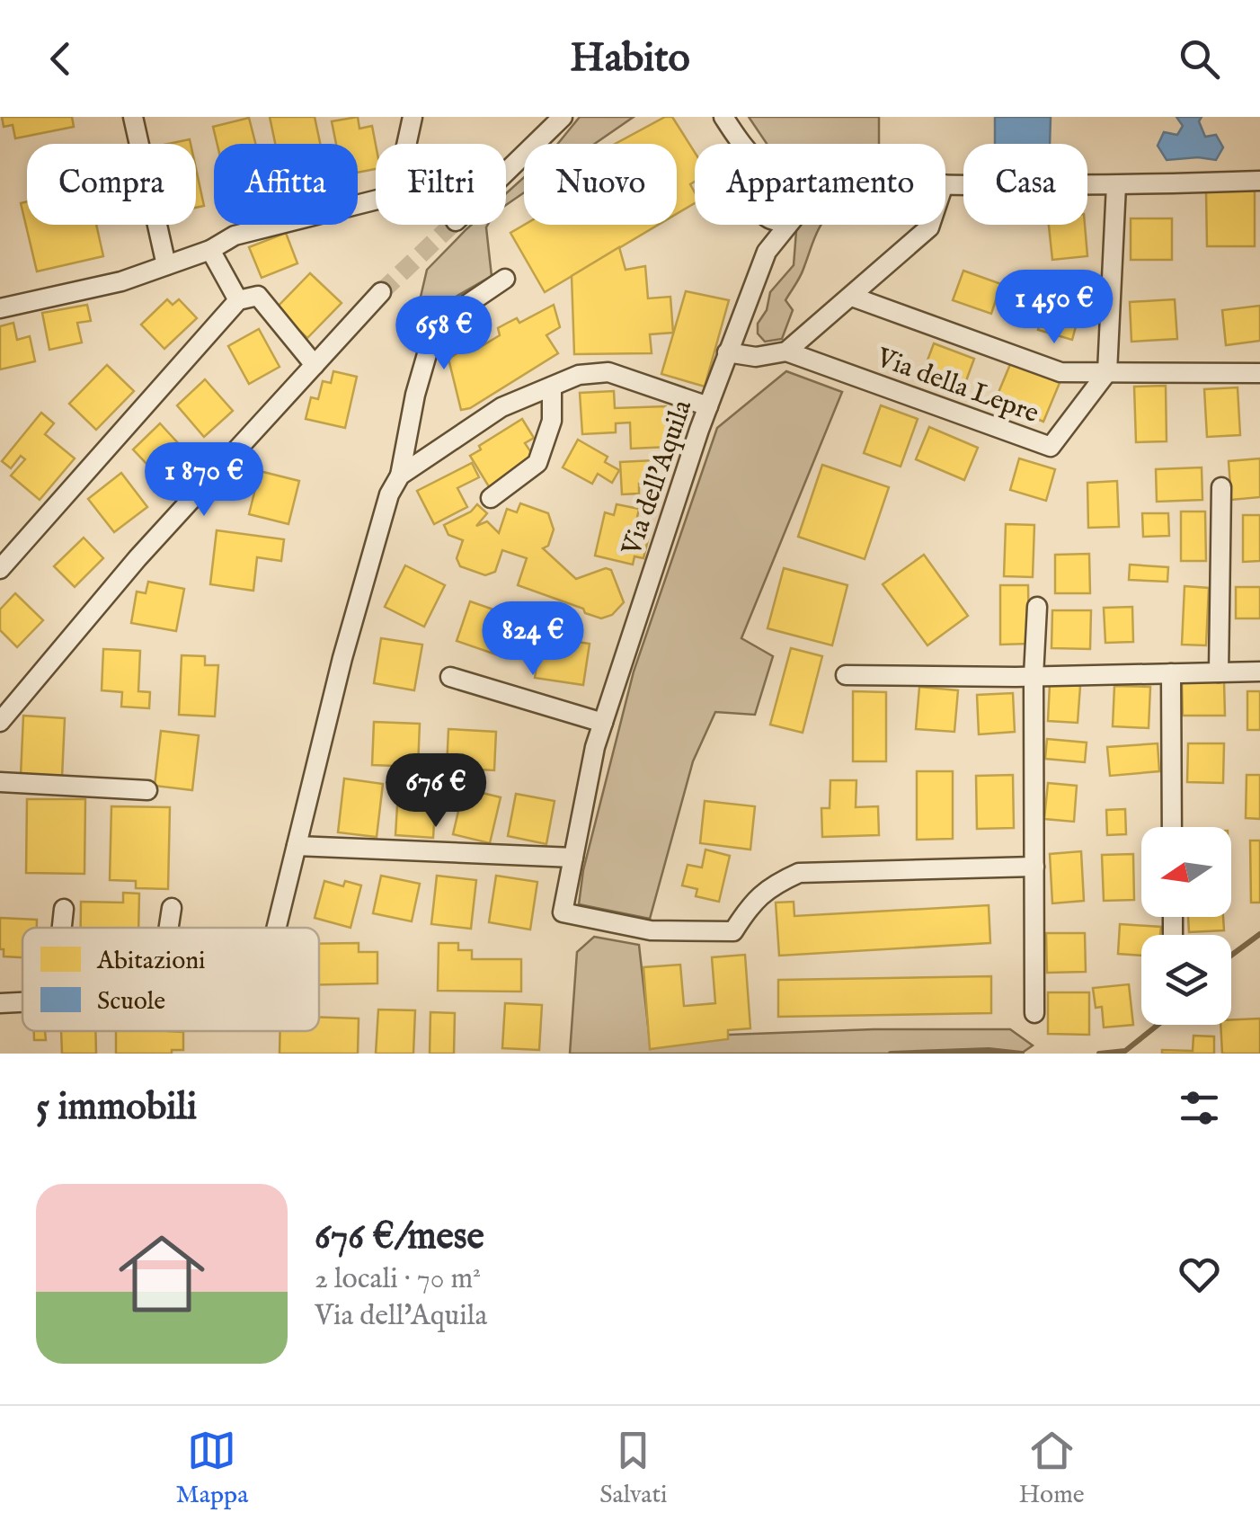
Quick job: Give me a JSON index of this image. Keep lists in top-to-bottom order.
{
  "streets": {
    "street": ["Via della Lepre", "Via dell'Aquila"]
  },
  "legend": ["Abitazioni", "Scuole"],
  "north": "left",
  "page": {
    "header": "Habito",
    "chip": [
      "Compra",
      "Affitta",
      "Filtri",
      "Nuovo",
      "Appartamento",
      "Casa"
    ],
    "price": [
      "1 450 €",
      "658 €",
      "1 870 €",
      "824 €",
      "676 €"
    ],
    "heading": "5 immobili",
    "list": [
      {
        "name": "676 €/mese",
        "note": "2 locali · 70 m² · Via dell'Aquila"
      }
    ],
    "tabs": ["Mappa", "Salvati", "Home"]
  }
}
